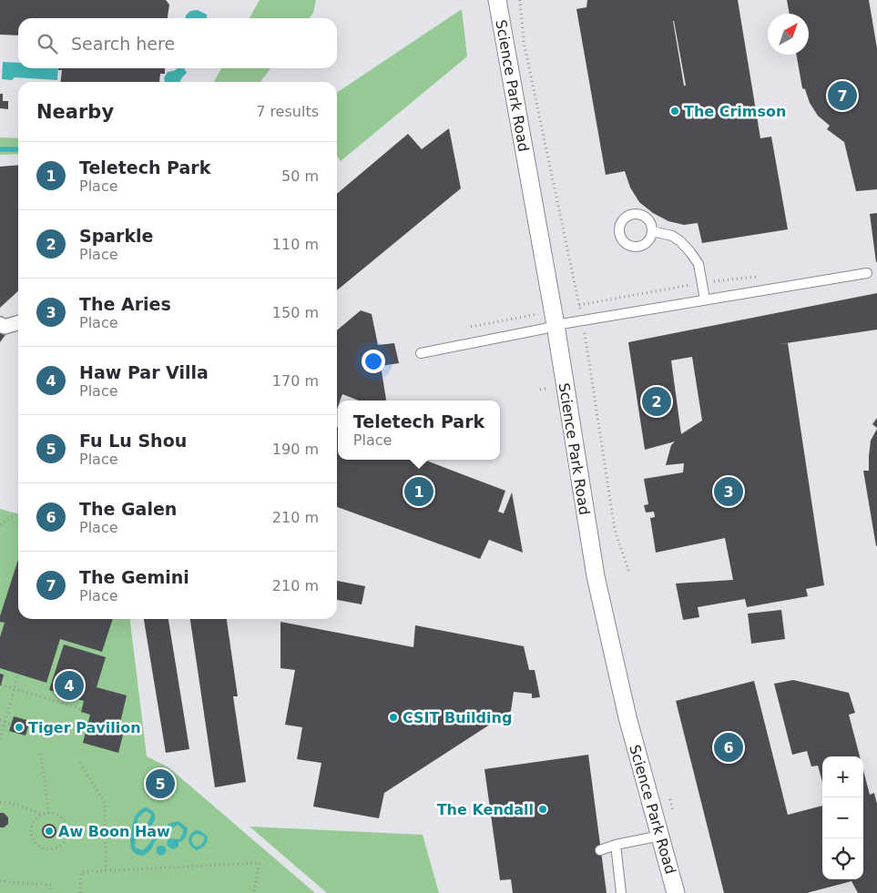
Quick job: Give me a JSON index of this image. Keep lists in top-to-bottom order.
{
  "streets": {
    "street": ["Science Park Road"]
  },
  "places": [
    "The Crimson",
    "CSIT Building",
    "Tiger Pavilion",
    "The Kendall",
    "Aw Boon Haw"
  ],
  "north": "top right",
  "page": {
    "search": "Search here",
    "pins": [
      "7",
      "2",
      "1",
      "3",
      "4",
      "6",
      "5"
    ],
    "heading": ["Nearby", "7 results"],
    "list": [
      {
        "mark": "1",
        "name": "Teletech Park",
        "note": "Place",
        "value": "50 m"
      },
      {
        "mark": "2",
        "name": "Sparkle",
        "note": "Place",
        "value": "110 m"
      },
      {
        "mark": "3",
        "name": "The Aries",
        "note": "Place",
        "value": "150 m"
      },
      {
        "mark": "4",
        "name": "Haw Par Villa",
        "note": "Place",
        "value": "170 m"
      },
      {
        "mark": "5",
        "name": "Fu Lu Shou",
        "note": "Place",
        "value": "190 m"
      },
      {
        "mark": "6",
        "name": "The Galen",
        "note": "Place",
        "value": "210 m"
      },
      {
        "mark": "7",
        "name": "The Gemini",
        "note": "Place",
        "value": "210 m"
      }
    ],
    "popup": ["Teletech Park", "Place"],
    "map_buttons": ["+", "−"]
  }
}
